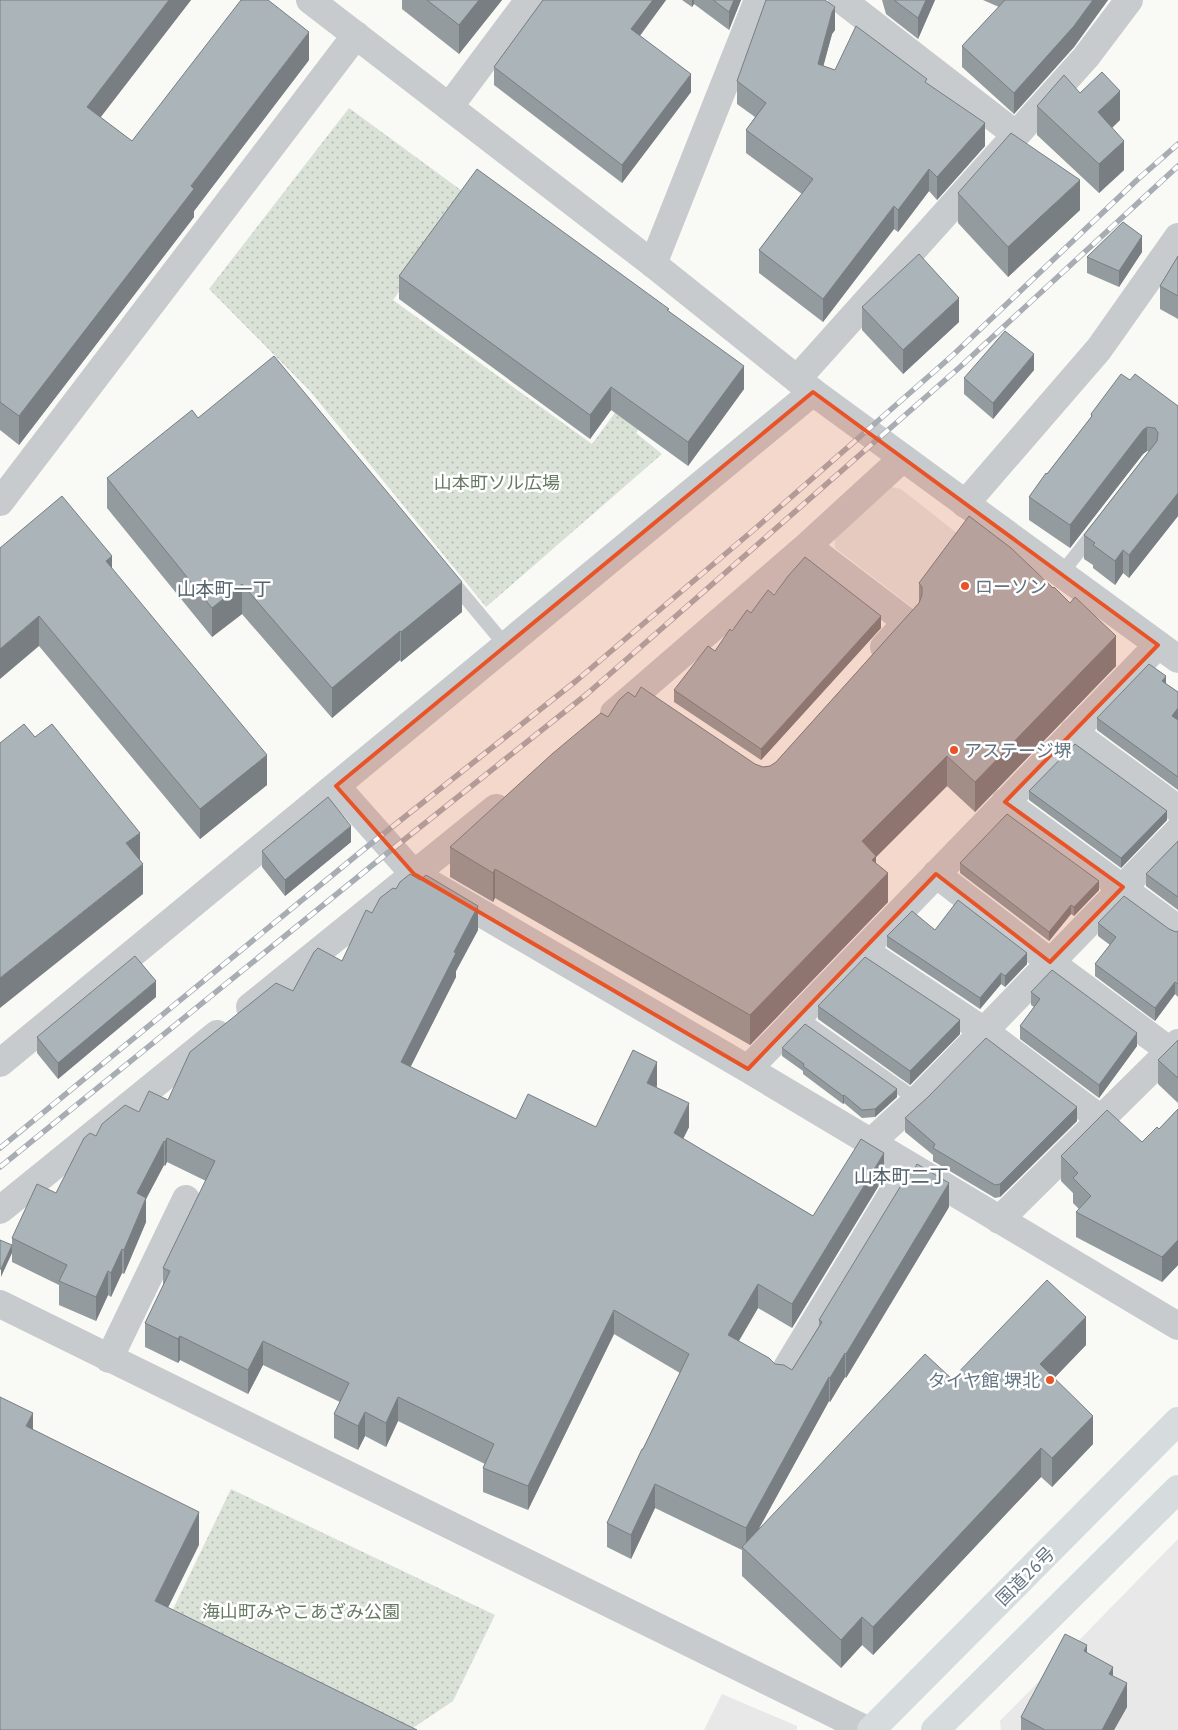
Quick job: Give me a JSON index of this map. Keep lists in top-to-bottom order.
{
  "streets": {
    "highway": ["国道26号"]
  },
  "districts": ["山本町一丁", "山本町二丁"],
  "parks": ["山本町ソル広場", "海山町みやこあざみ公園"],
  "places": ["ローソン", "アステージ堺", "タイヤ館 堺北"]
}
